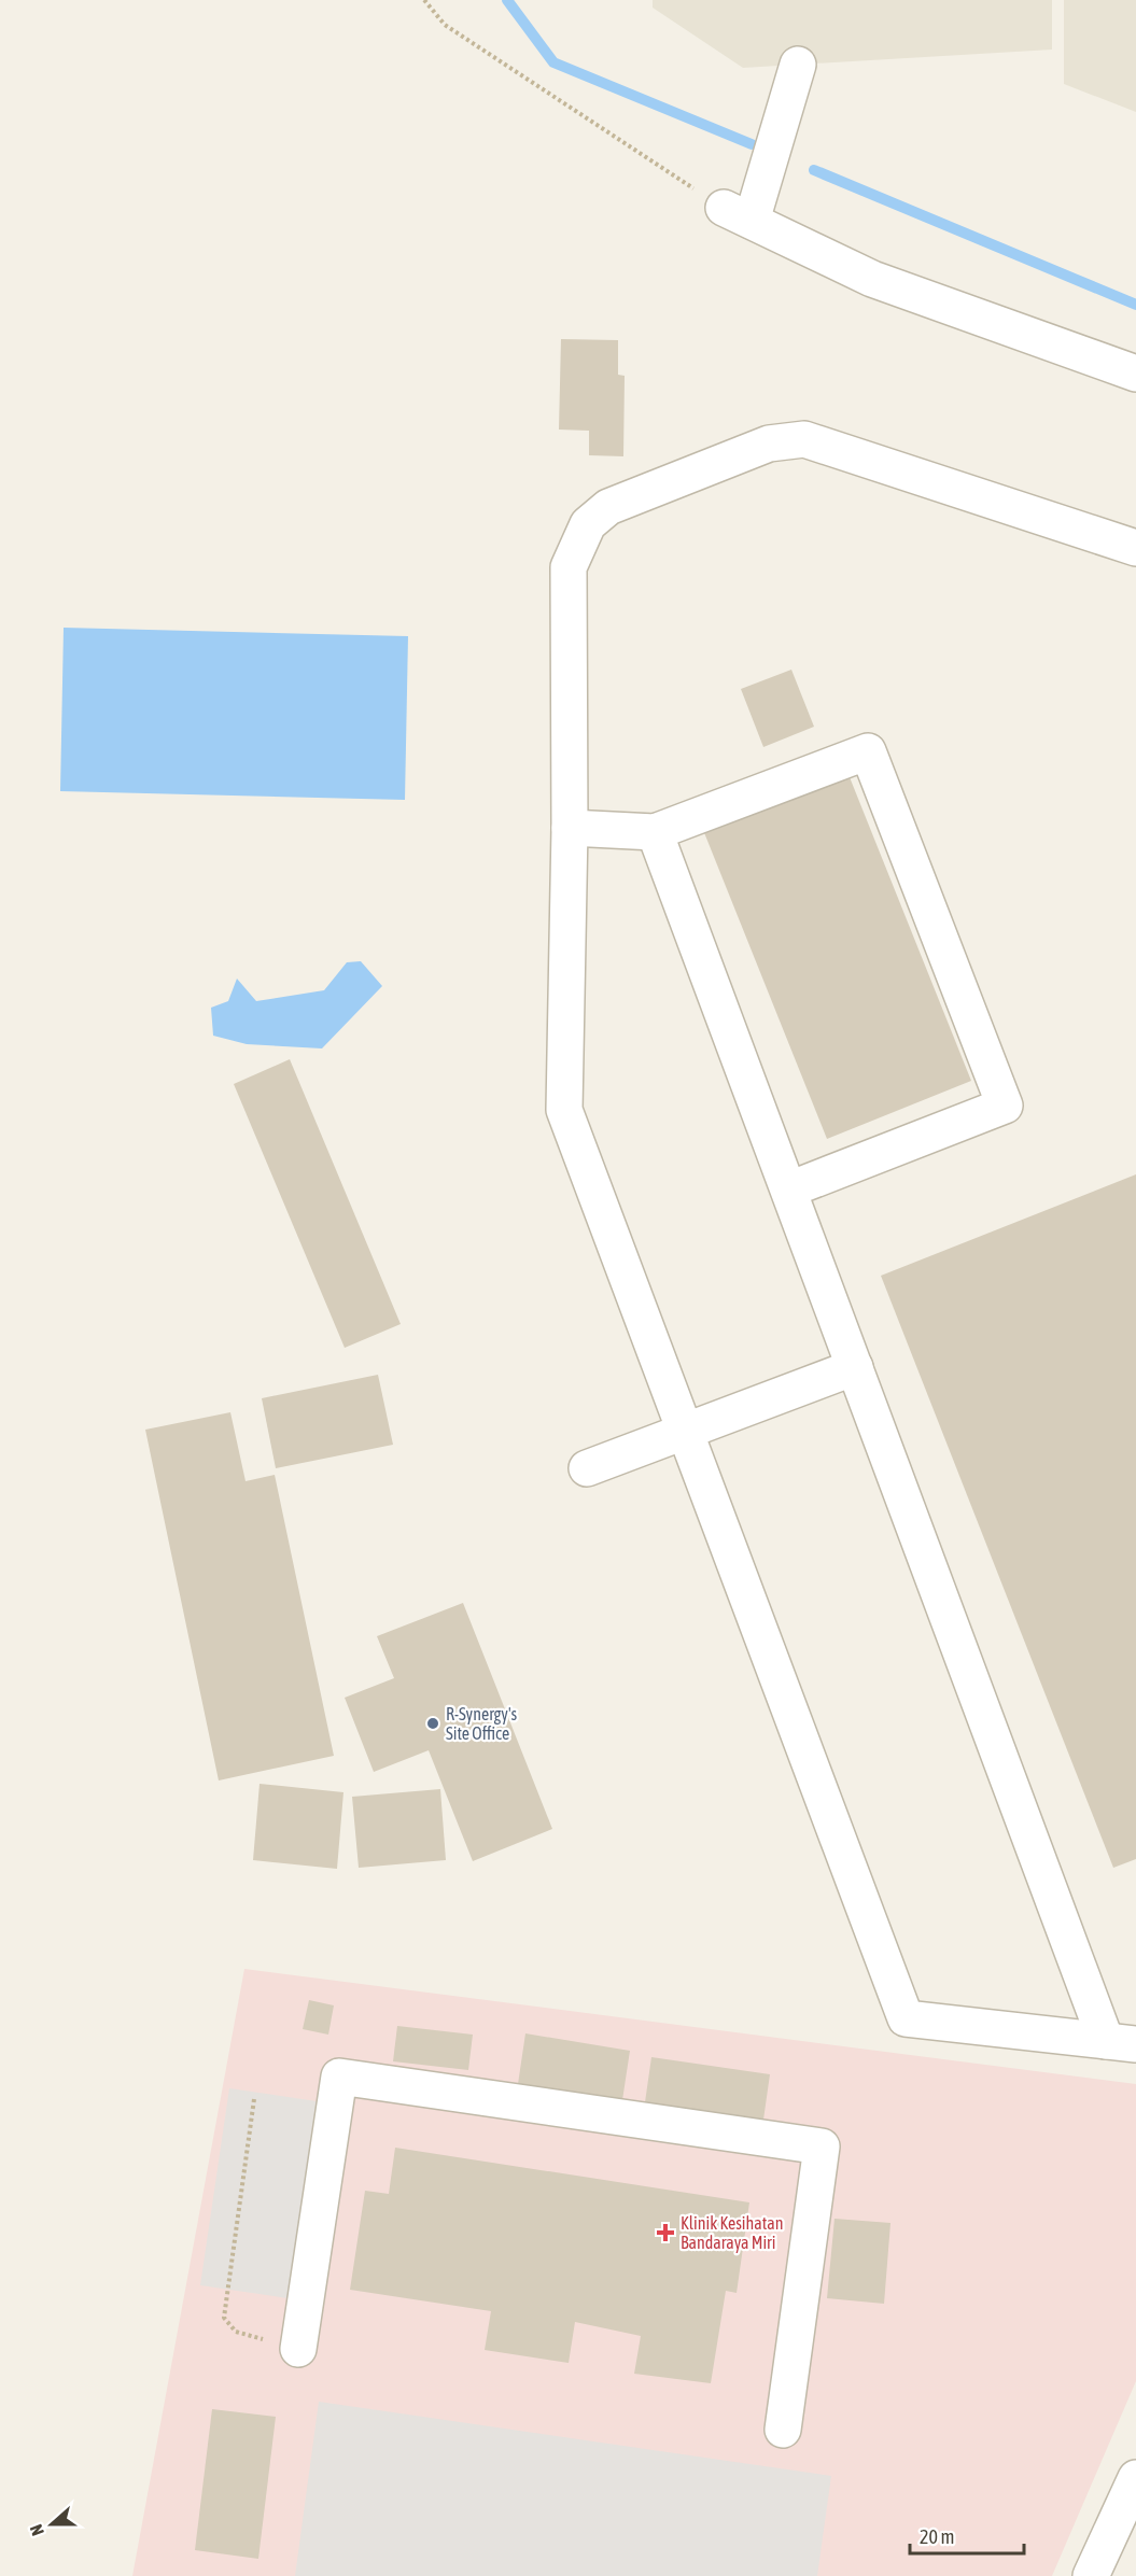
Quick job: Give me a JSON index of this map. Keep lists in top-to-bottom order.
{
  "places": {
    "other": ["R-Synergy's Site Office"],
    "health": ["Klinik Kesihatan Bandaraya Miri"]
  },
  "scale_bar": "20 m",
  "north": "left"
}
